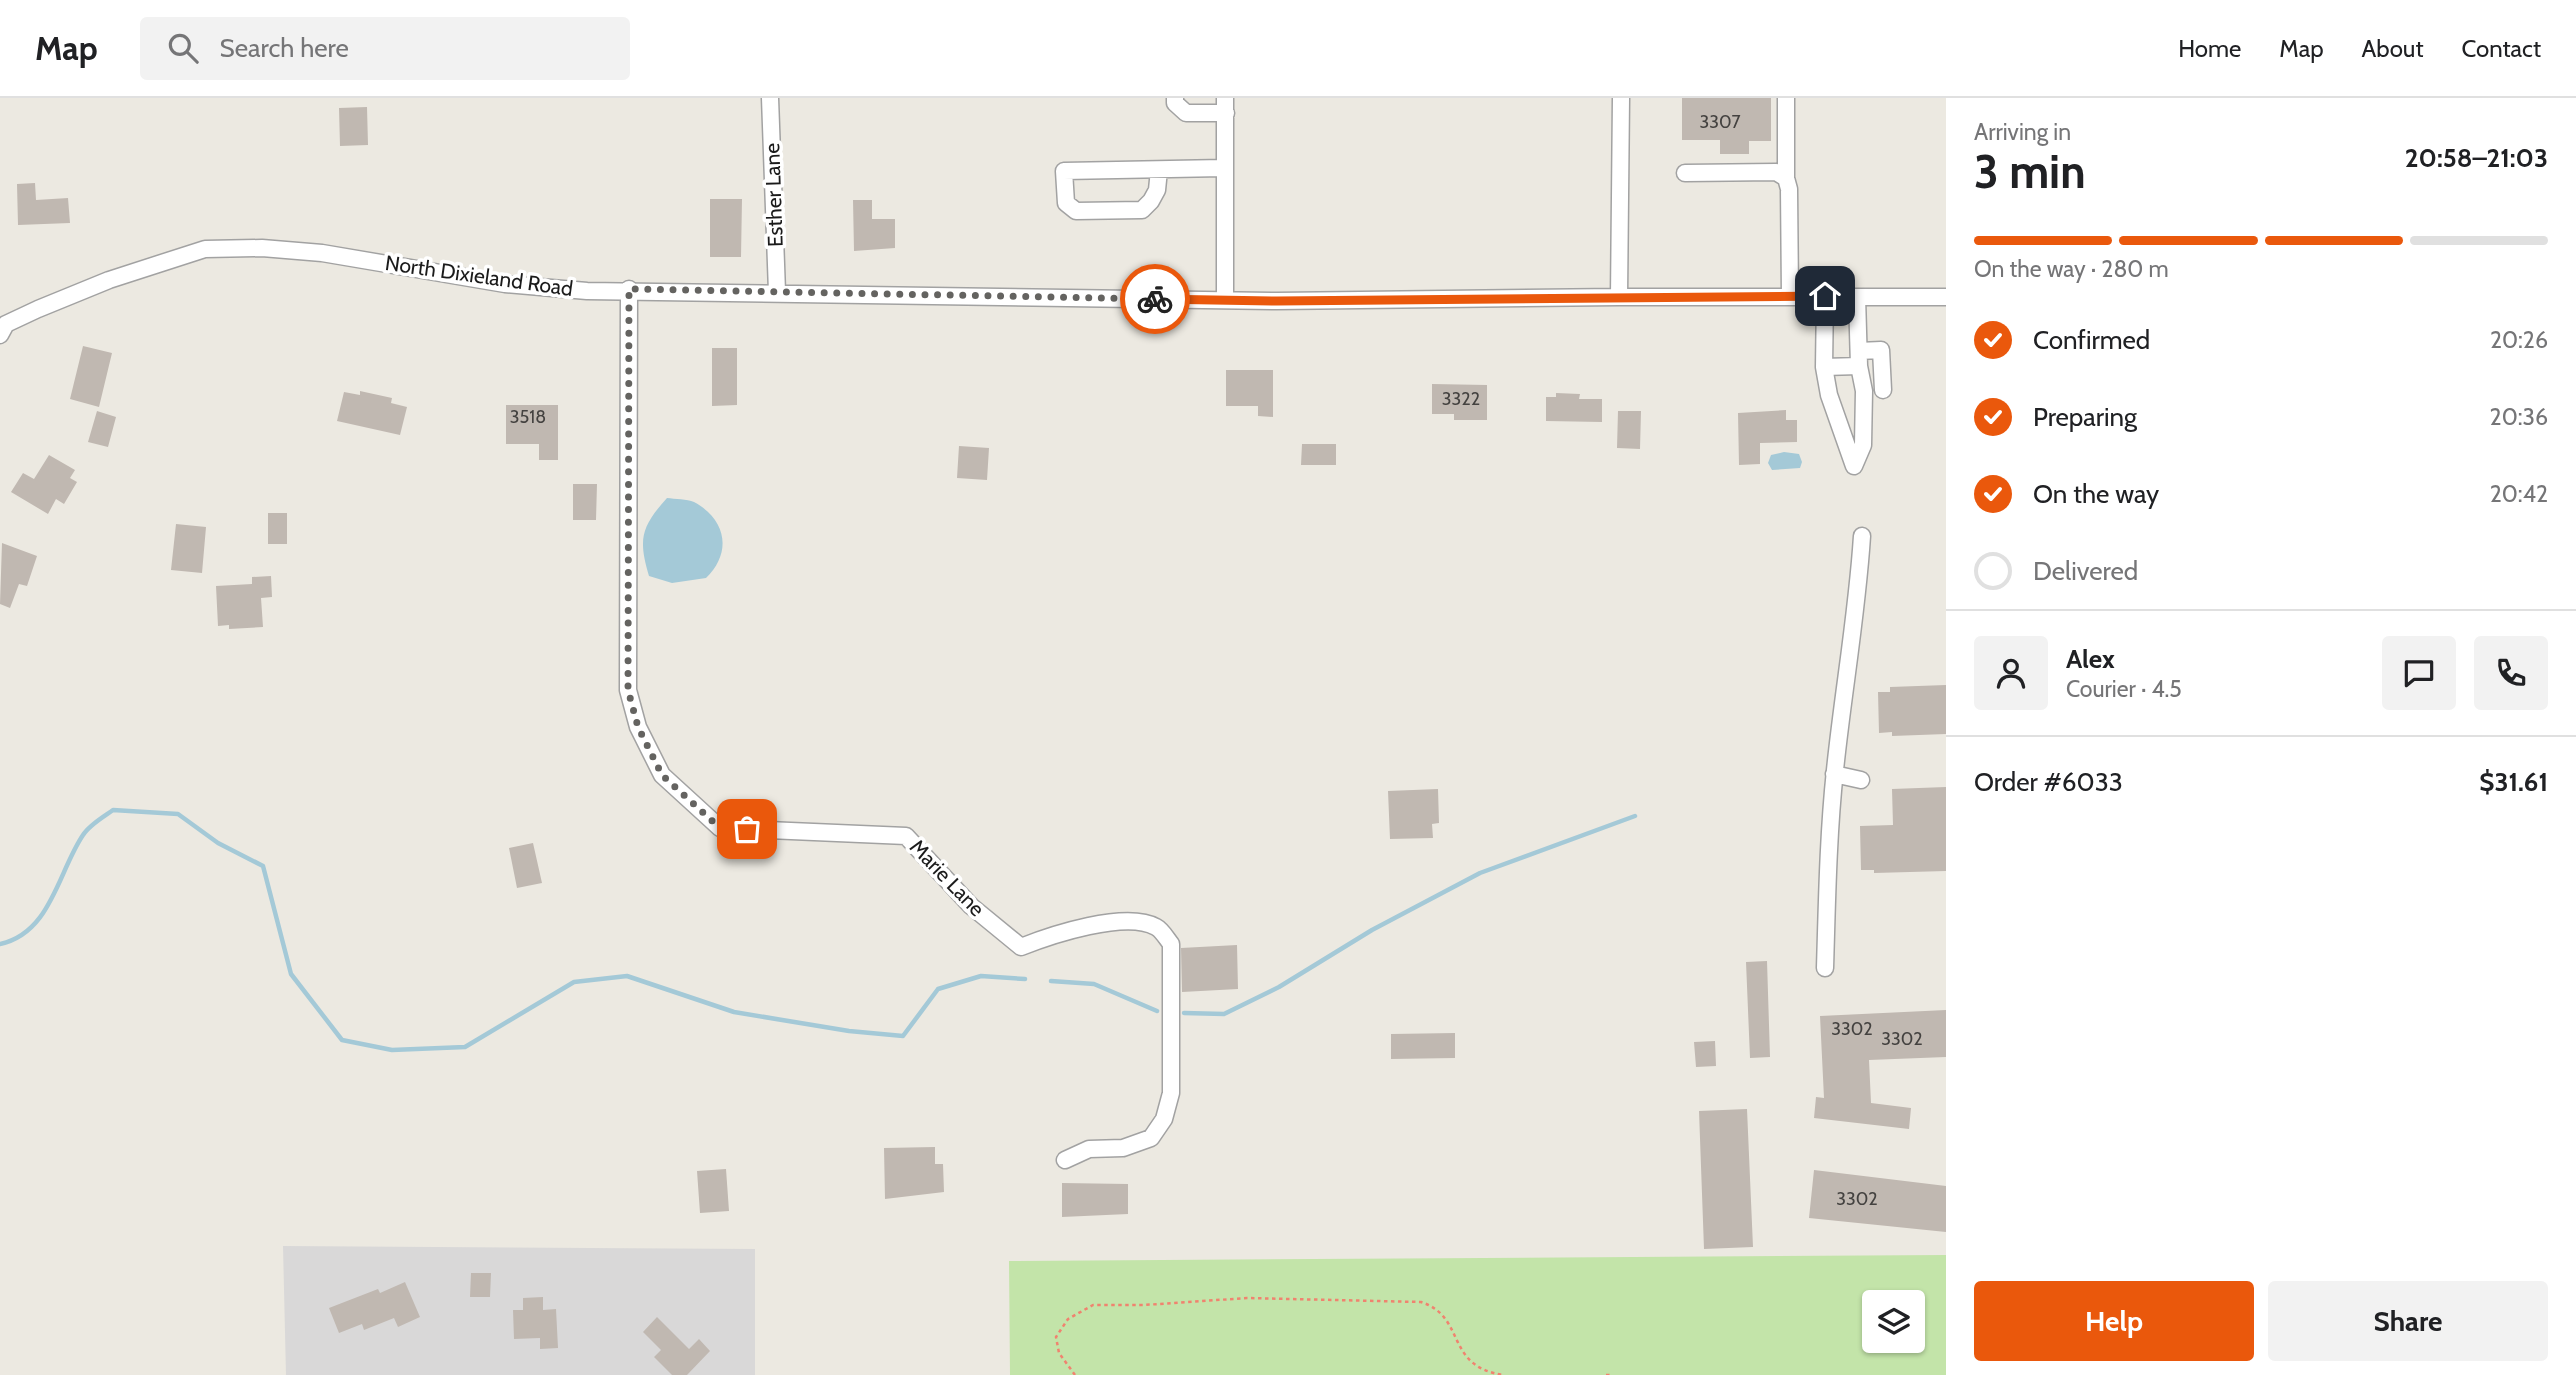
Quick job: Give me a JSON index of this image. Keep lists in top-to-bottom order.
{
  "streets": {
    "street": ["Esther Lane", "North Dixieland Road", "Marie Lane"]
  },
  "crossings": [
    ["Esther Lane", "North Dixieland Road"],
    ["North Dixieland Road", "Marie Lane"]
  ],
  "house_numbers": [
    "3307",
    "3322",
    "3518",
    "3302",
    "3302",
    "3302"
  ],
  "page": {
    "header": "Map",
    "search": "Search here",
    "nav": [
      "Home",
      "Map",
      "About",
      "Contact"
    ],
    "heading": ["3 min", "Arriving in", "20:58–21:03"],
    "panel": [
      "Alex",
      "Courier · 4.5",
      "Order #6033",
      "$31.61"
    ],
    "bar": "On the way · 280 m",
    "list": [
      ["Confirmed", "20:26"],
      ["Preparing", "20:36"],
      ["On the way", "20:42"],
      "Delivered"
    ],
    "buttons": ["Help", "Share"]
  }
}
